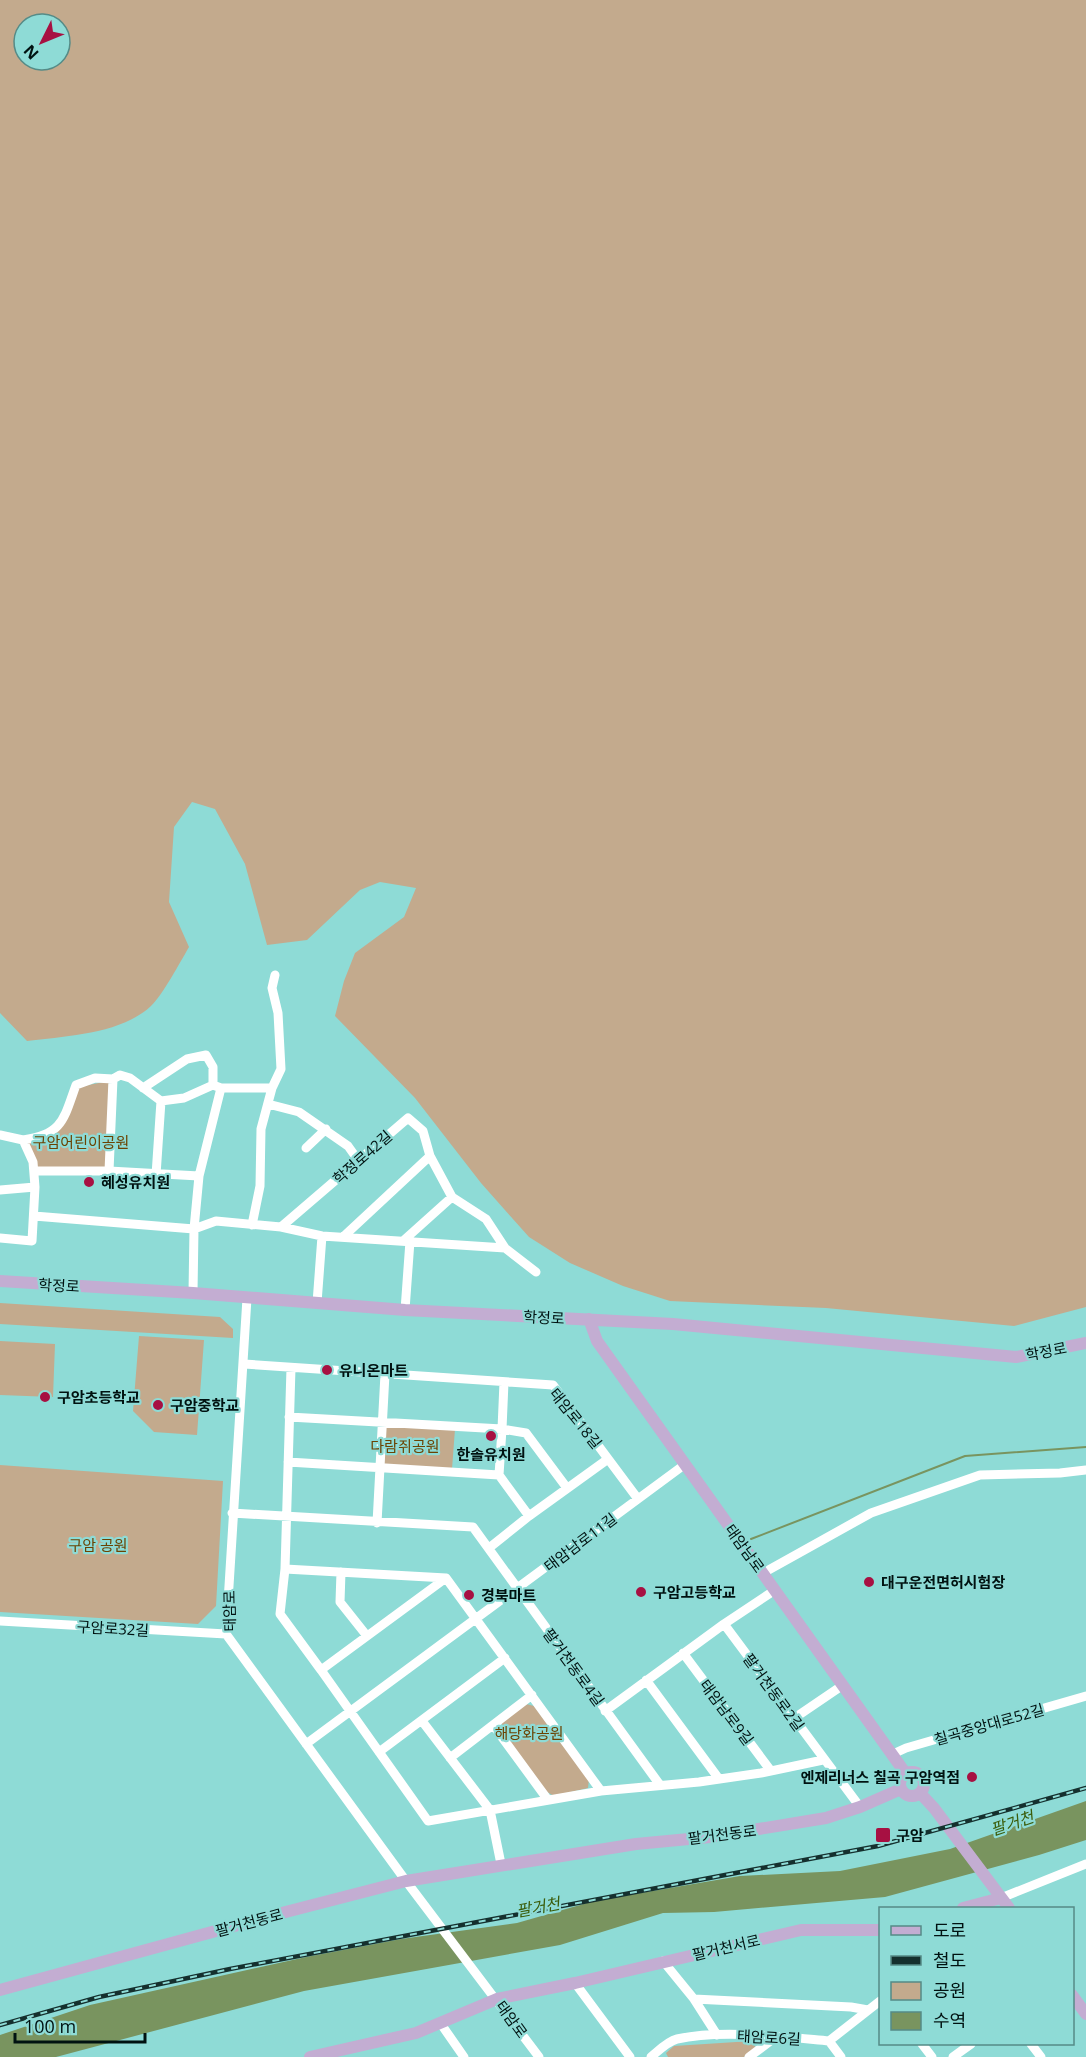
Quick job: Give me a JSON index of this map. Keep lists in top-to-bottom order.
{
  "streets": {
    "main road": [
      "학정로",
      "태암남로",
      "팔거천동로",
      "팔거천서로"
    ],
    "street": [
      "학정로42길",
      "태암로18길",
      "태암남로11길",
      "태암로",
      "구암로32길",
      "팔거천동로4길",
      "팔거천동로2길",
      "태암남로9길",
      "칠곡중앙대로52길",
      "태암로6길"
    ]
  },
  "crossings": [
    ["학정로", "태암남로"],
    ["학정로", "태암로"],
    ["태암로18길", "태암남로11길"],
    ["태암로18길", "태암로"],
    ["태암남로11길", "태암남로"],
    ["태암남로11길", "태암로"],
    ["태암남로11길", "팔거천동로4길"],
    ["태암남로", "칠곡중앙대로52길"],
    ["태암남로", "팔거천동로"],
    ["태암로", "구암로32길"],
    ["태암로", "팔거천동로4길"],
    ["태암로", "팔거천동로"],
    ["태암로", "팔거천서로"],
    ["팔거천동로2길", "팔거천동로"]
  ],
  "water": ["팔거천"],
  "parks": [
    "구암어린이공원",
    "다람쥐공원",
    "구암 공원",
    "해당화공원"
  ],
  "places": {
    "other": [
      "혜성유치원",
      "유니온마트",
      "구암초등학교",
      "구암중학교",
      "한솔유치원",
      "대구운전면허시험장",
      "구암고등학교",
      "경북마트",
      "엔제리너스 칠곡 구암역점"
    ],
    "transit": ["구암"]
  },
  "legend": [
    "도로",
    "철도",
    "공원",
    "수역"
  ],
  "scale_bar": "100 m",
  "north": "bottom left"
}
